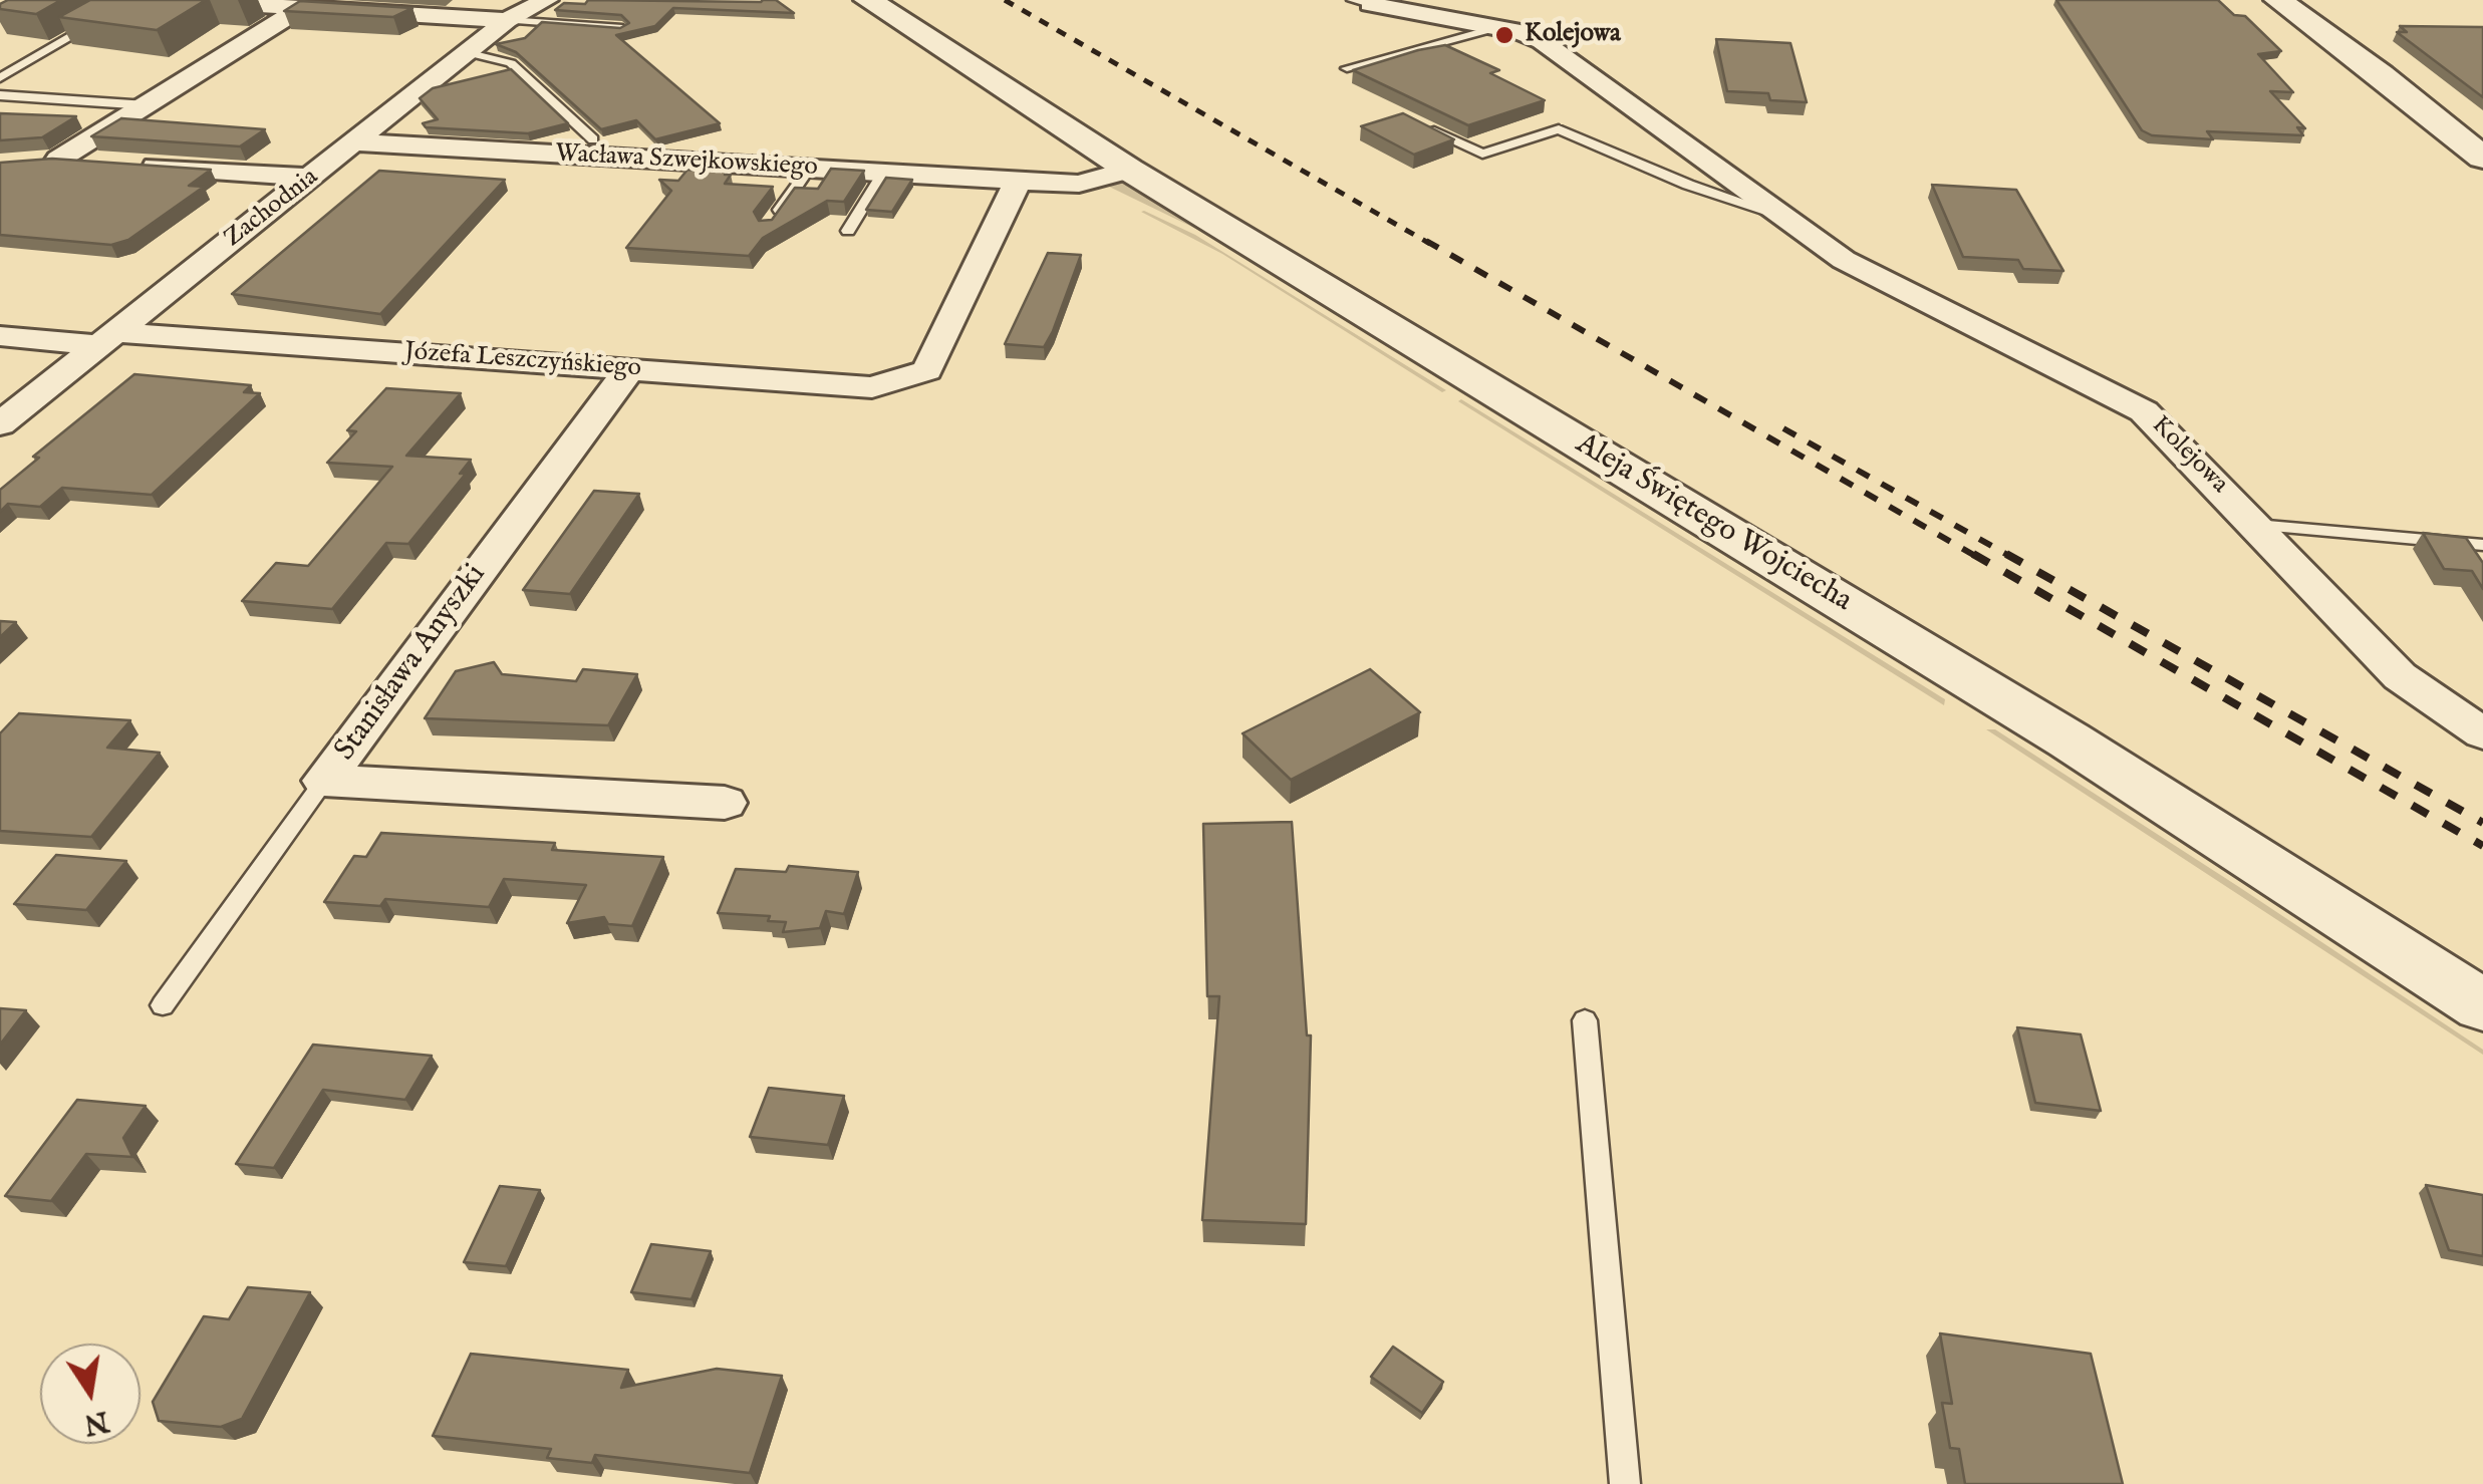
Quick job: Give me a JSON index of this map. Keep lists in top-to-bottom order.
{
  "streets": {
    "street": [
      "Wacława Szwejkowskiego",
      "Zachodnia",
      "Józefa Leszczyńskiego",
      "Kolejowa",
      "Aleja Świętego Wojciecha",
      "Stanisława Anyszki"
    ]
  },
  "crossings": [
    ["Wacława Szwejkowskiego", "Zachodnia"],
    ["Wacława Szwejkowskiego", "Józefa Leszczyńskiego"],
    ["Wacława Szwejkowskiego", "Aleja Świętego Wojciecha"],
    ["Zachodnia", "Józefa Leszczyńskiego"],
    ["Józefa Leszczyńskiego", "Stanisława Anyszki"]
  ],
  "places": ["Kolejowa"],
  "north": "bottom"
}
